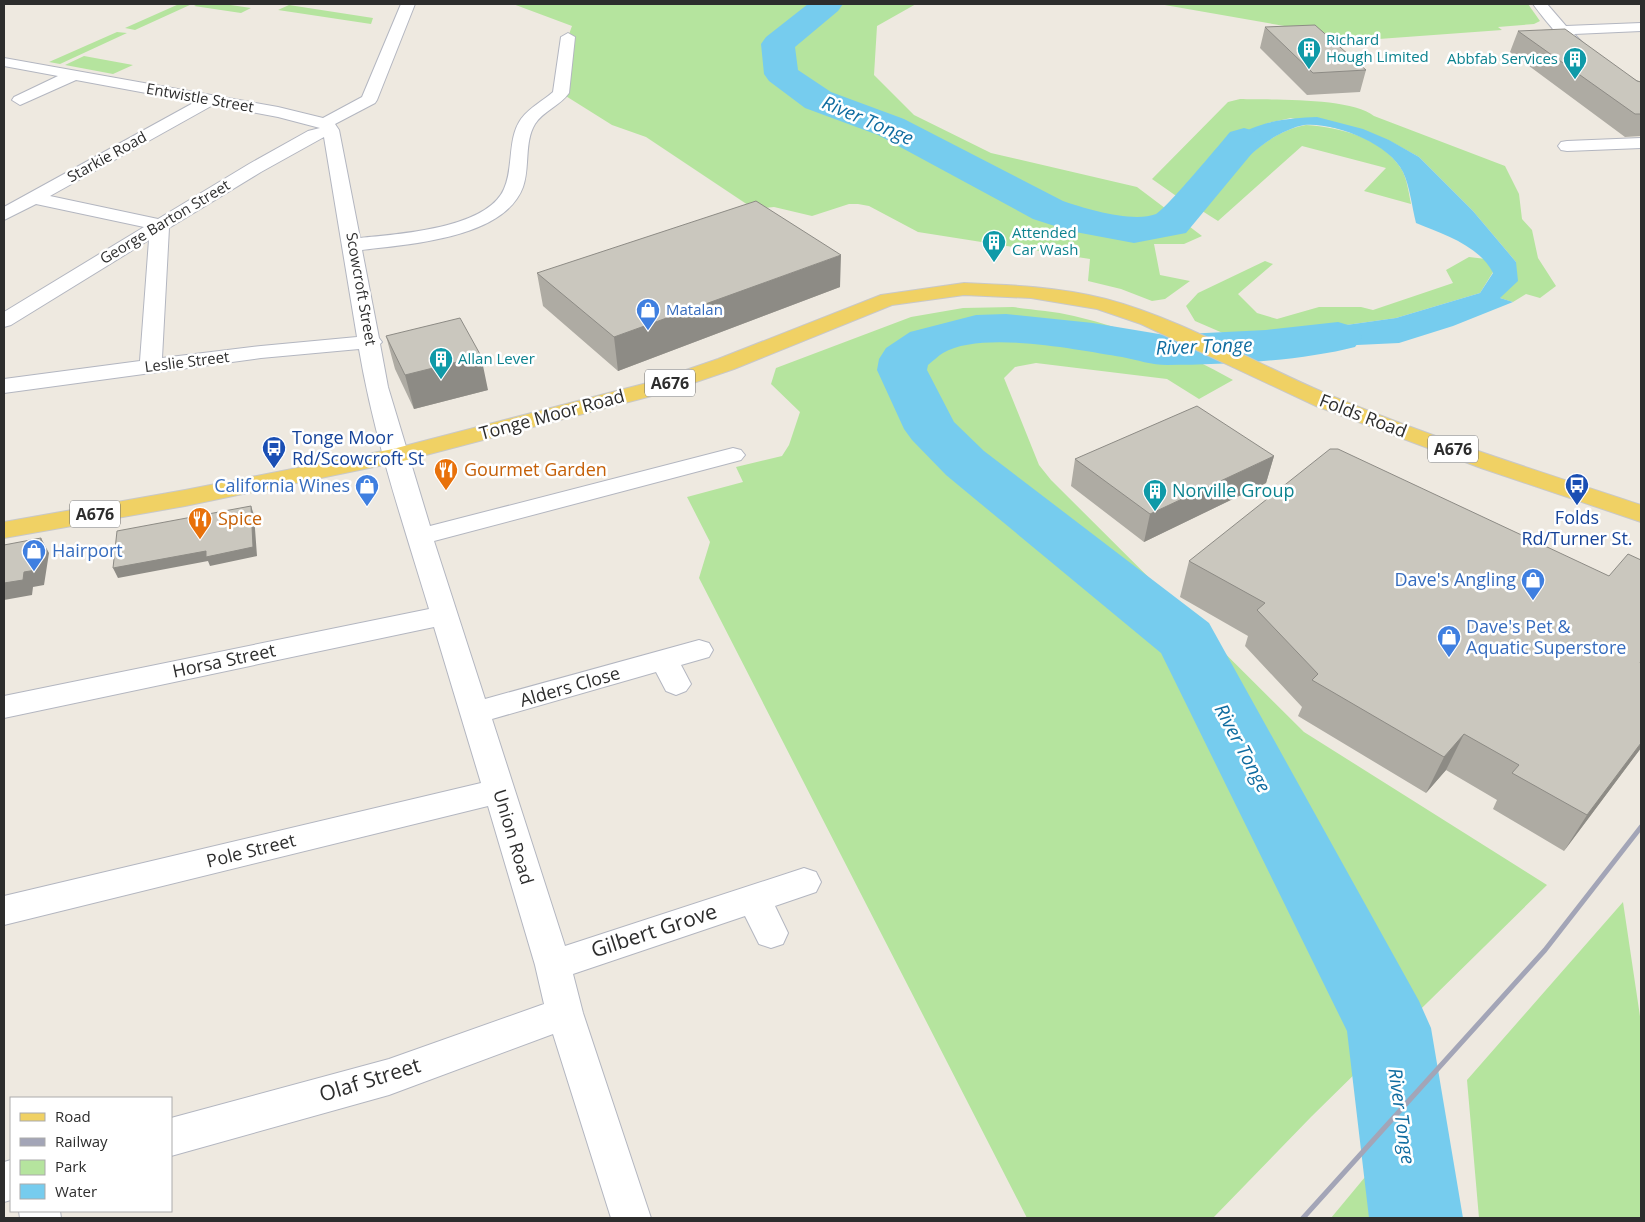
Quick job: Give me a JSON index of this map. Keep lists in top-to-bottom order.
{
  "streets": {
    "main road": ["A676", "Tonge Moor Road", "Folds Road"],
    "street": [
      "Entwistle Street",
      "Starkie Road",
      "George Barton Street",
      "Scowcroft Street",
      "Leslie Street",
      "Horsa Street",
      "Alders Close",
      "Union Road",
      "Pole Street",
      "Gilbert Grove",
      "Olaf Street"
    ]
  },
  "crossings": [
    ["Entwistle Street", "Starkie Road"],
    ["Entwistle Street", "George Barton Street"],
    ["Entwistle Street", "Scowcroft Street"],
    ["George Barton Street", "Scowcroft Street"],
    ["Scowcroft Street", "Leslie Street"],
    ["Scowcroft Street", "Tonge Moor Road"],
    ["Scowcroft Street", "Union Road"],
    ["Tonge Moor Road", "Folds Road"],
    ["Tonge Moor Road", "Union Road"],
    ["Horsa Street", "Union Road"],
    ["Alders Close", "Union Road"],
    ["Union Road", "Pole Street"],
    ["Union Road", "Gilbert Grove"],
    ["Union Road", "Olaf Street"]
  ],
  "water": ["River Tonge"],
  "places": {
    "building": [
      "Richard Hough Limited",
      "Abbfab Services",
      "Attended Car Wash",
      "Allan Lever",
      "Norville Group"
    ],
    "shop": [
      "Matalan",
      "California Wines",
      "Hairport",
      "Dave's Angling",
      "Dave's Pet & Aquatic Superstore"
    ],
    "bus stop": ["Tonge Moor Rd/Scowcroft St", "Folds Rd/Turner St."],
    "restaurant": ["Gourmet Garden", "Spice"]
  },
  "legend": [
    "Road",
    "Railway",
    "Park",
    "Water"
  ]
}
